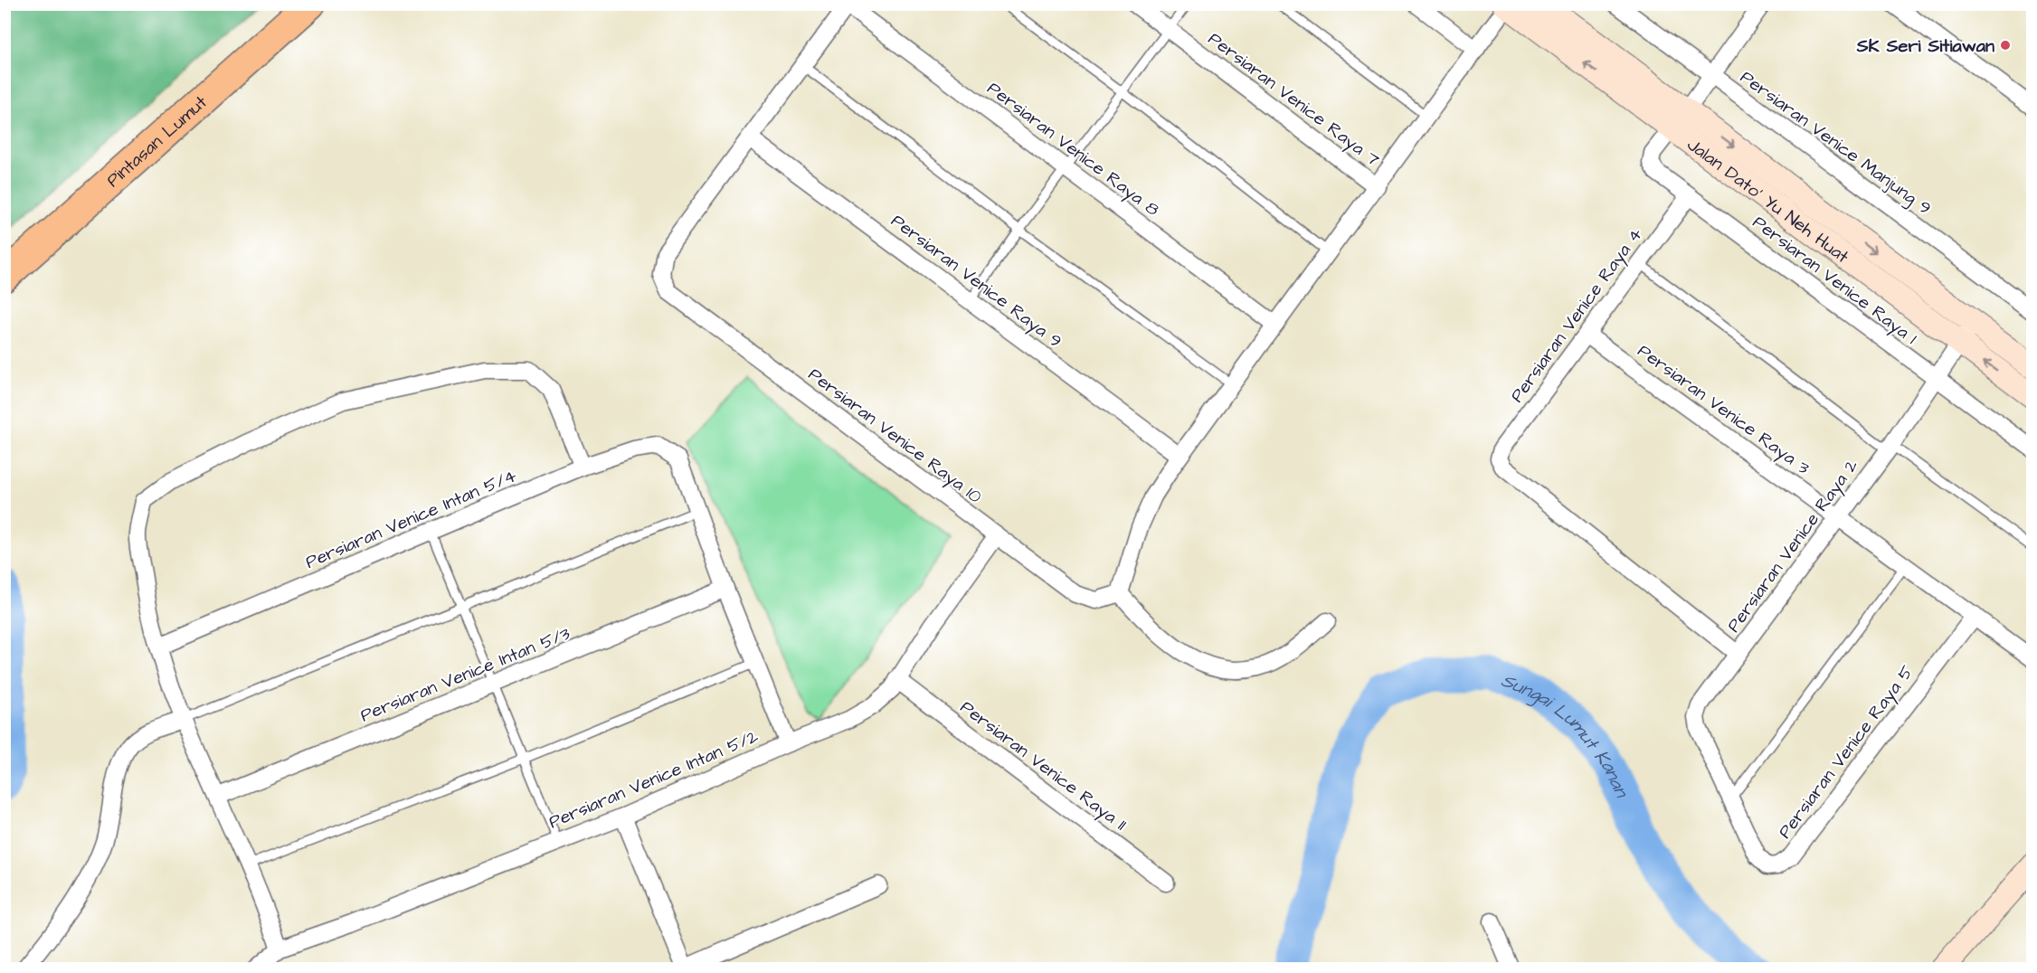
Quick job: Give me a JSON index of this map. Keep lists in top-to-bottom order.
{
  "streets": {
    "highway": ["Pintasan Lumut"],
    "main road": ["Jalan Dato' Yu Neh Huat"],
    "street": [
      "Persiaran Venice Raya 7",
      "Persiaran Venice Manjung 9",
      "Persiaran Venice Raya 8",
      "Persiaran Venice Raya 1",
      "Persiaran Venice Raya 9",
      "Persiaran Venice Raya 4",
      "Persiaran Venice Raya 3",
      "Persiaran Venice Raya 10",
      "Persiaran Venice Intan 5/4",
      "Persiaran Venice Raya 2",
      "Persiaran Venice Intan 5/3",
      "Persiaran Venice Raya 5",
      "Persiaran Venice Raya 11",
      "Persiaran Venice Intan 5/2"
    ]
  },
  "crossings": [
    ["Jalan Dato' Yu Neh Huat", "Persiaran Venice Raya 1"],
    ["Jalan Dato' Yu Neh Huat", "Persiaran Venice Raya 2"],
    ["Persiaran Venice Raya 1", "Persiaran Venice Raya 4"],
    ["Persiaran Venice Raya 1", "Persiaran Venice Raya 2"],
    ["Persiaran Venice Raya 9", "Persiaran Venice Raya 10"],
    ["Persiaran Venice Raya 4", "Persiaran Venice Raya 3"],
    ["Persiaran Venice Raya 4", "Persiaran Venice Raya 2"],
    ["Persiaran Venice Raya 3", "Persiaran Venice Raya 2"],
    ["Persiaran Venice Raya 3", "Persiaran Venice Raya 5"],
    ["Persiaran Venice Raya 10", "Persiaran Venice Intan 5/2"],
    ["Persiaran Venice Raya 2", "Persiaran Venice Raya 5"],
    ["Persiaran Venice Raya 11", "Persiaran Venice Intan 5/2"]
  ],
  "water": ["Sungai Lumut Kanan"],
  "places": ["SK Seri Sitiawan"]
}
